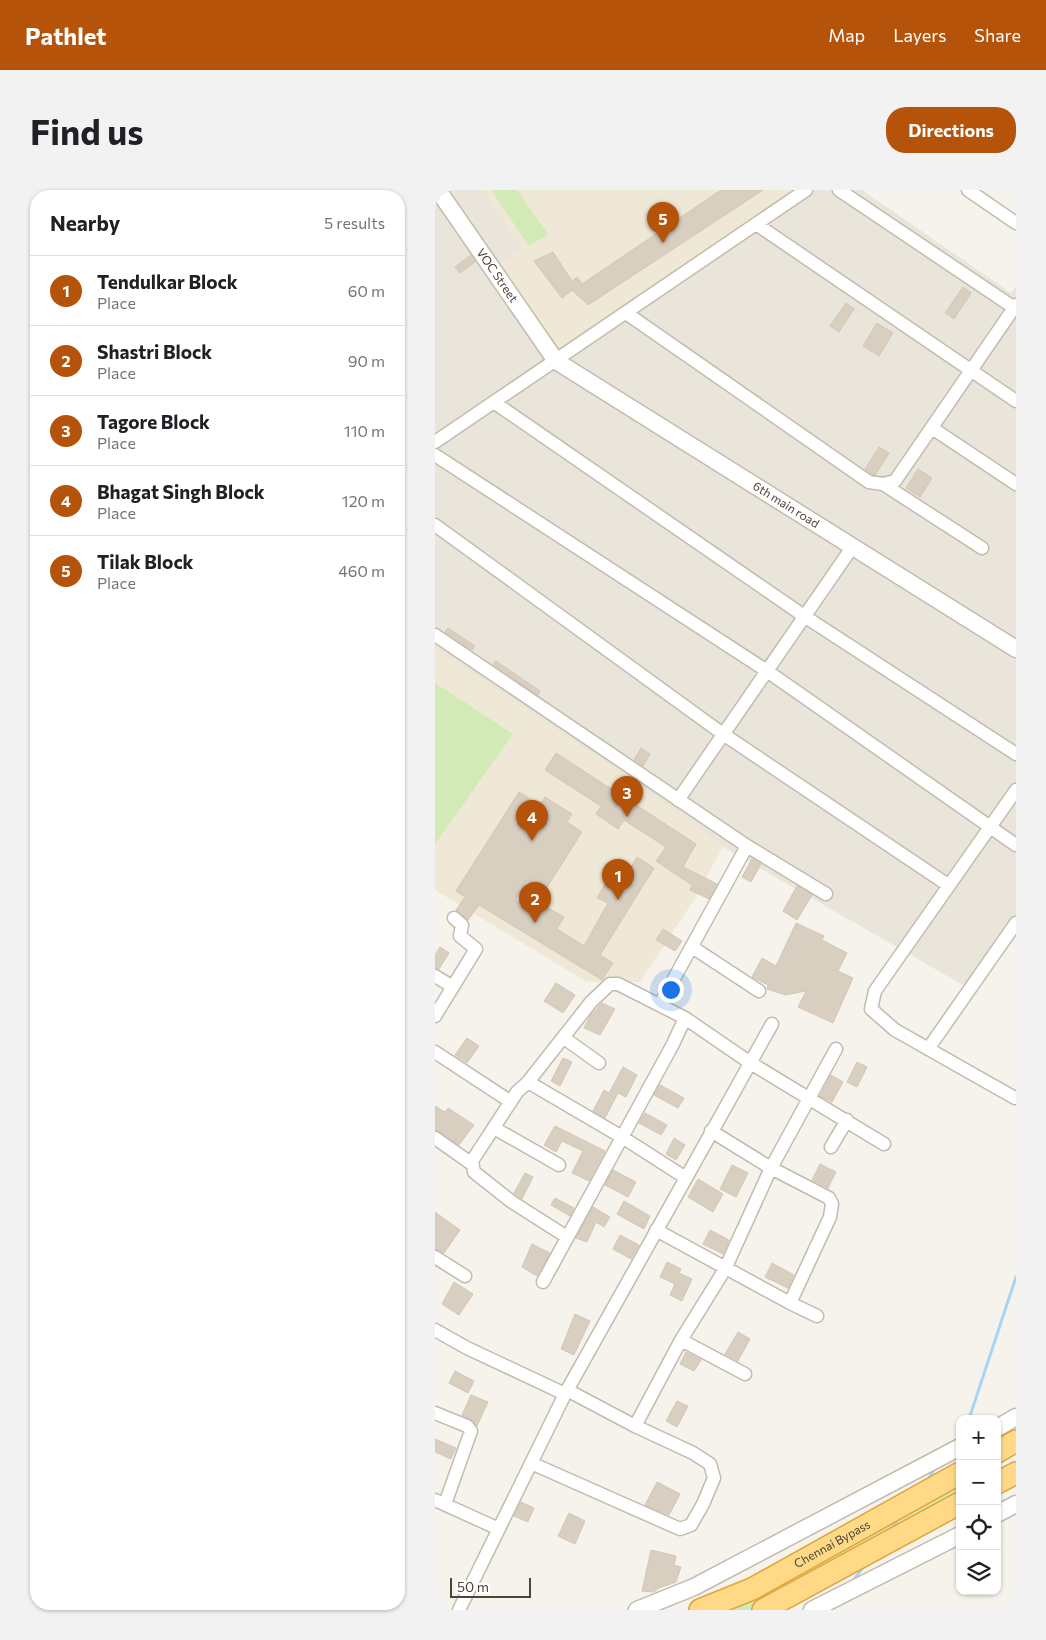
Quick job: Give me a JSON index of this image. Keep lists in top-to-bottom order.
{
  "streets": {
    "highway": ["Chennai Bypass"],
    "street": ["VOC Street", "6th main road"]
  },
  "crossings": [
    ["VOC Street", "6th main road"]
  ],
  "scale_bar": "50 m",
  "page": {
    "header": "Pathlet",
    "nav": ["Map", "Layers", "Share"],
    "buttons": "Directions",
    "title": "Find us",
    "heading": ["Nearby", "5 results"],
    "pins": [
      "5",
      "3",
      "4",
      "1",
      "2"
    ],
    "list": [
      {
        "mark": "1",
        "name": "Tendulkar Block",
        "note": "Place",
        "value": "60 m"
      },
      {
        "mark": "2",
        "name": "Shastri Block",
        "note": "Place",
        "value": "90 m"
      },
      {
        "mark": "3",
        "name": "Tagore Block",
        "note": "Place",
        "value": "110 m"
      },
      {
        "mark": "4",
        "name": "Bhagat Singh Block",
        "note": "Place",
        "value": "120 m"
      },
      {
        "mark": "5",
        "name": "Tilak Block",
        "note": "Place",
        "value": "460 m"
      }
    ],
    "map_buttons": ["+", "−"],
    "scale": "50 m"
  }
}
